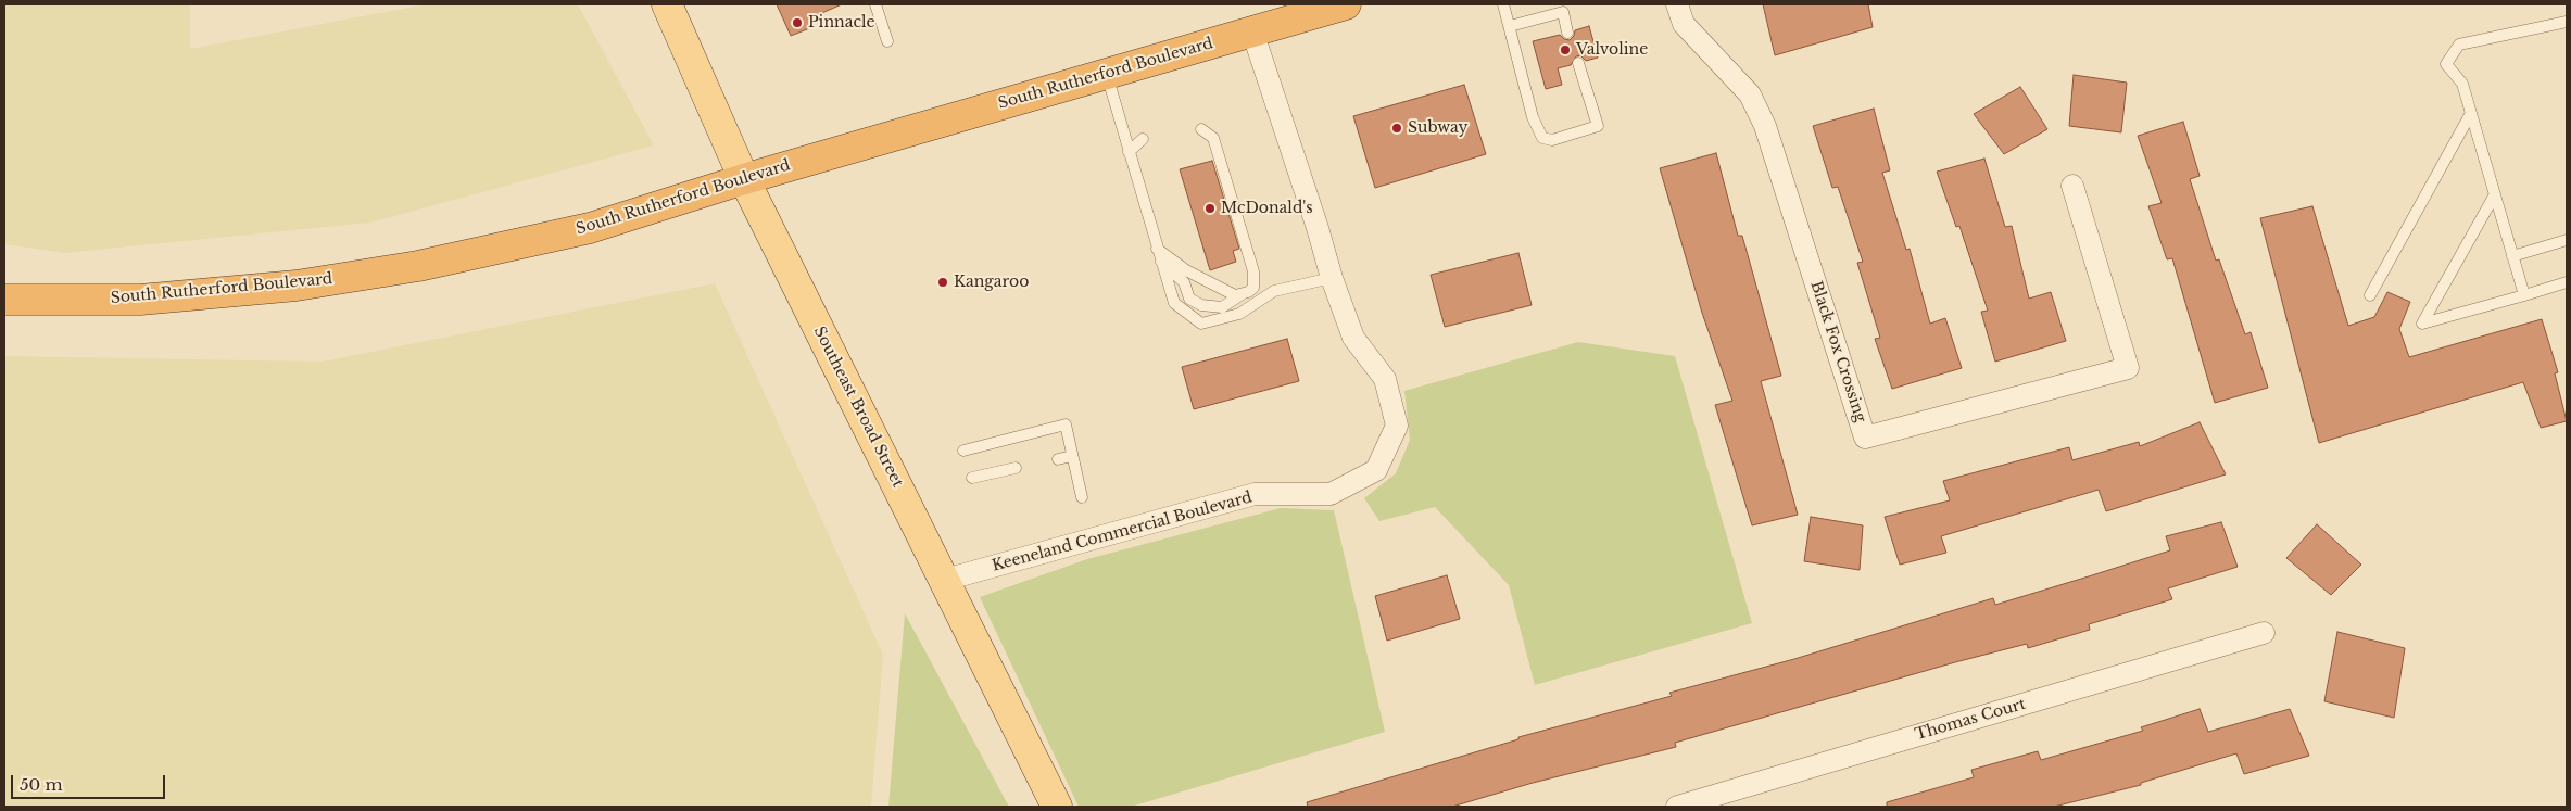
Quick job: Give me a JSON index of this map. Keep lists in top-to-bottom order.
{
  "streets": {
    "highway": ["South Rutherford Boulevard"],
    "main road": ["Southeast Broad Street"],
    "street": ["Black Fox Crossing", "Keeneland Commercial Boulevard", "Thomas Court"]
  },
  "crossings": [
    ["South Rutherford Boulevard", "Southeast Broad Street"],
    ["South Rutherford Boulevard", "Keeneland Commercial Boulevard"],
    ["Southeast Broad Street", "Keeneland Commercial Boulevard"]
  ],
  "places": [
    "Pinnacle",
    "Valvoline",
    "Subway",
    "McDonald's",
    "Kangaroo"
  ],
  "scale_bar": "50 m"
}
